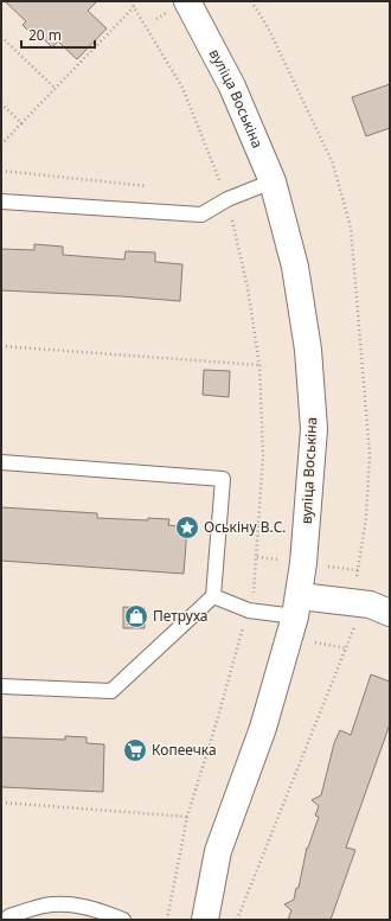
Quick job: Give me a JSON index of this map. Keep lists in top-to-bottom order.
{
  "streets": {
    "street": ["вуліца Воськіна"]
  },
  "places": {
    "place": ["Оськіну В.С."],
    "shop": ["Петруха"],
    "supermarket": ["Копеечка"]
  },
  "scale_bar": "20 m"
}
